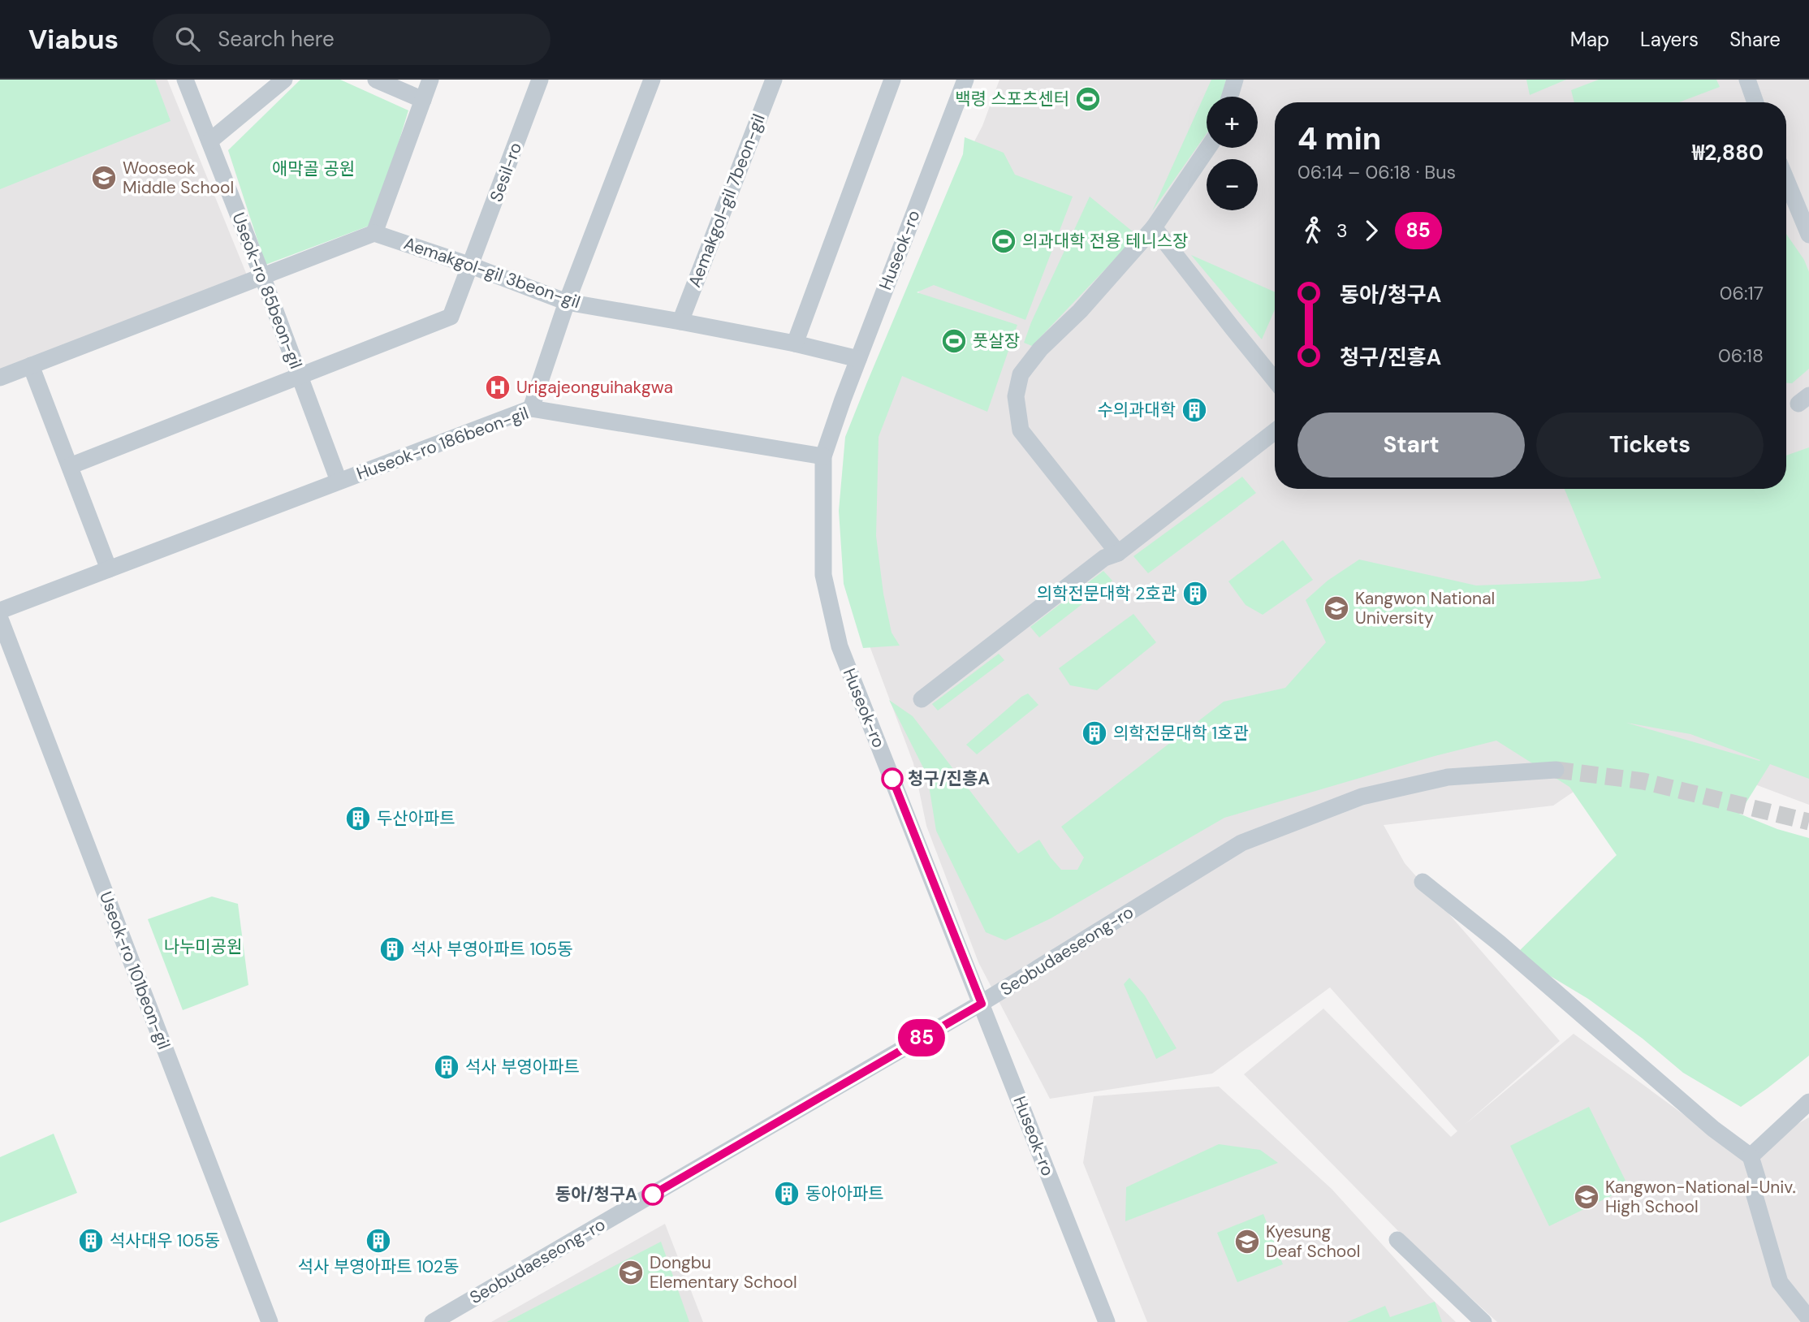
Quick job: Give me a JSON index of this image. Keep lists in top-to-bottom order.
{
  "streets": {
    "street": [
      "Sesil-ro",
      "Aemakgol-gil 7beon-gil",
      "Huseok-ro",
      "Aemakgol-gil 3beon-gil",
      "Useok-ro 85beon-gil",
      "Huseok-ro 186beon-gil",
      "Seobudaeseong-ro",
      "Useok-ro 101beon-gil"
    ]
  },
  "crossings": [
    ["Sesil-ro", "Aemakgol-gil 3beon-gil"],
    ["Sesil-ro", "Useok-ro 85beon-gil"],
    ["Aemakgol-gil 7beon-gil", "Aemakgol-gil 3beon-gil"],
    ["Huseok-ro", "Aemakgol-gil 3beon-gil"],
    ["Huseok-ro", "Huseok-ro 186beon-gil"],
    ["Huseok-ro", "Seobudaeseong-ro"],
    ["Aemakgol-gil 3beon-gil", "Useok-ro 85beon-gil"],
    ["Useok-ro 85beon-gil", "Huseok-ro 186beon-gil"]
  ],
  "parks": ["애막골 공원", "나누미공원"],
  "places": {
    "sports": ["백령 스포츠센터", "의과대학 전용 테니스장", "풋살장"],
    "school or university": [
      "Wooseok Middle School",
      "Kangwon National University",
      "Kangwon-National-Univ. High School",
      "Kyesung Deaf School",
      "Dongbu Elementary School"
    ],
    "hospital": ["Urigajeonguihakgwa"],
    "building": [
      "수의과대학",
      "의학전문대학 2호관",
      "의학전문대학 1호관",
      "두산아파트",
      "석사 부영아파트 105동",
      "석사 부영아파트",
      "동아아파트",
      "석사대우 105동",
      "석사 부영아파트 102동"
    ],
    "other": ["청구/진흥A", "동아/청구A"]
  },
  "lines": ["bus line 85"],
  "page": {
    "header": "Viabus",
    "search": "Search here",
    "nav": ["Map", "Layers", "Share"],
    "on_map": "85",
    "map_buttons": ["+", "−"],
    "heading": ["4 min", "06:14 – 06:18 · Bus", "₩2,880"],
    "legs": ["3", "85"],
    "list": [
      {
        "name": "동아/청구A",
        "value": "06:17"
      },
      {
        "name": "청구/진흥A",
        "value": "06:18"
      }
    ],
    "buttons": ["Start", "Tickets"]
  }
}
